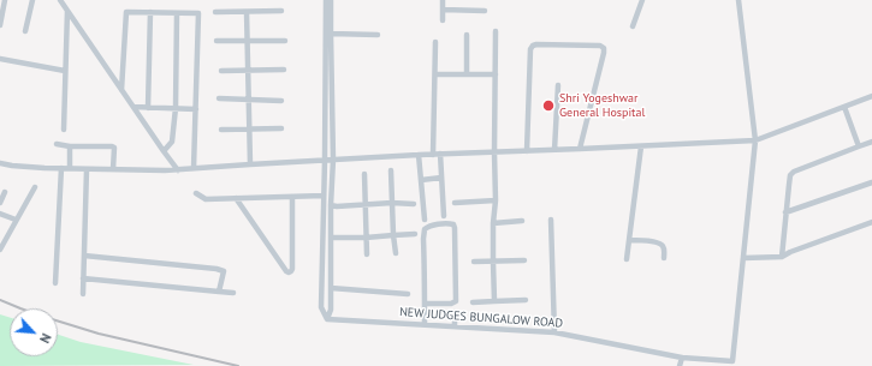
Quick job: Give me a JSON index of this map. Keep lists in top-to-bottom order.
{
  "streets": {
    "street": ["NEW JUDGES BUNGALOW ROAD"]
  },
  "places": ["Shri Yogeshwar General Hospital"],
  "north": "bottom right"
}
